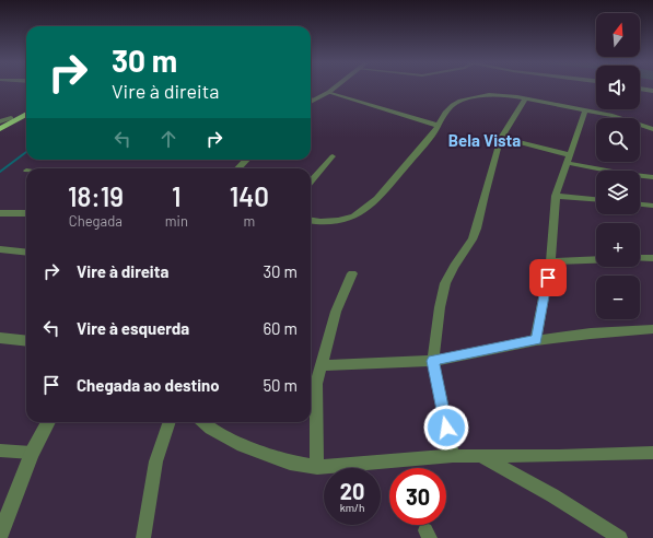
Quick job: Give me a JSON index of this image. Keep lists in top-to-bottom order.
{
  "districts": ["Bela Vista"],
  "north": "top",
  "page": {
    "map_buttons": ["+", "−"],
    "turn": ["30 m", "Vire à direita"],
    "eta": [
      "18:19",
      "Chegada",
      "1",
      "min",
      "140",
      "m"
    ],
    "list": [
      {
        "name": "Vire à direita",
        "value": "30 m"
      },
      {
        "name": "Vire à esquerda",
        "value": "60 m"
      },
      {
        "name": "Chegada ao destino",
        "value": "50 m"
      }
    ],
    "speed": "20 km/h",
    "limit": "30"
  }
}
